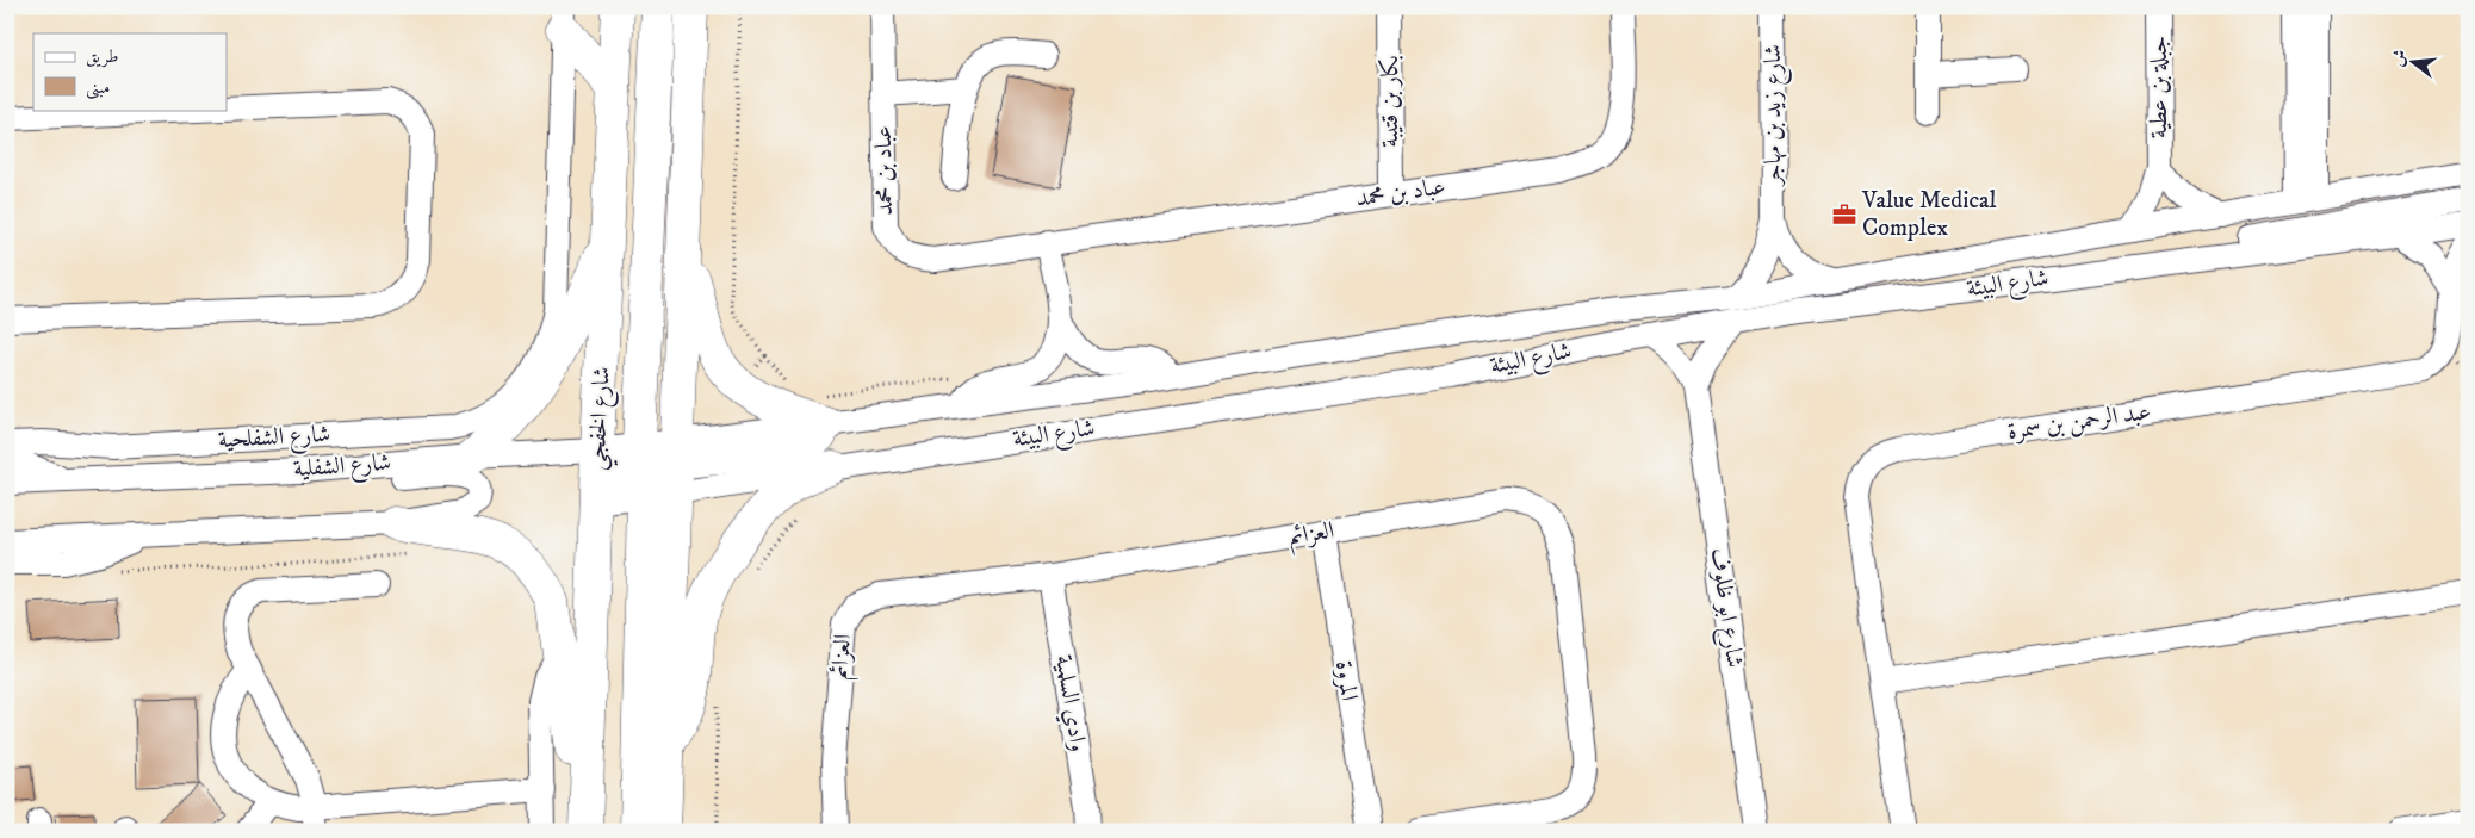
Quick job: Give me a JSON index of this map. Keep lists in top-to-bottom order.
{
  "streets": {
    "highway": ["شارع الخفجي"],
    "street": [
      "جبلة بن عطية",
      "بكار بن قتيبة",
      "شارع زيد بن مهاجر",
      "عباد بن محمد",
      "شارع البيئة",
      "عبد الرحمن بن سمرة",
      "شارع الشفلحية",
      "شارع الشفلية",
      "العزائم",
      "شارع ابو ظلوف",
      "المروة",
      "وادي السلمية"
    ]
  },
  "crossings": [
    ["جبلة بن عطية", "شارع البيئة"],
    ["بكار بن قتيبة", "عباد بن محمد"],
    ["شارع زيد بن مهاجر", "شارع البيئة"],
    ["شارع البيئة", "شارع ابو ظلوف"],
    ["شارع الخفجي", "شارع الشفلية"],
    ["العزائم", "المروة"],
    ["العزائم", "وادي السلمية"]
  ],
  "places": {
    "office": ["Value Medical Complex"]
  },
  "legend": ["طريق", "مبنى"],
  "north": "left"
}
